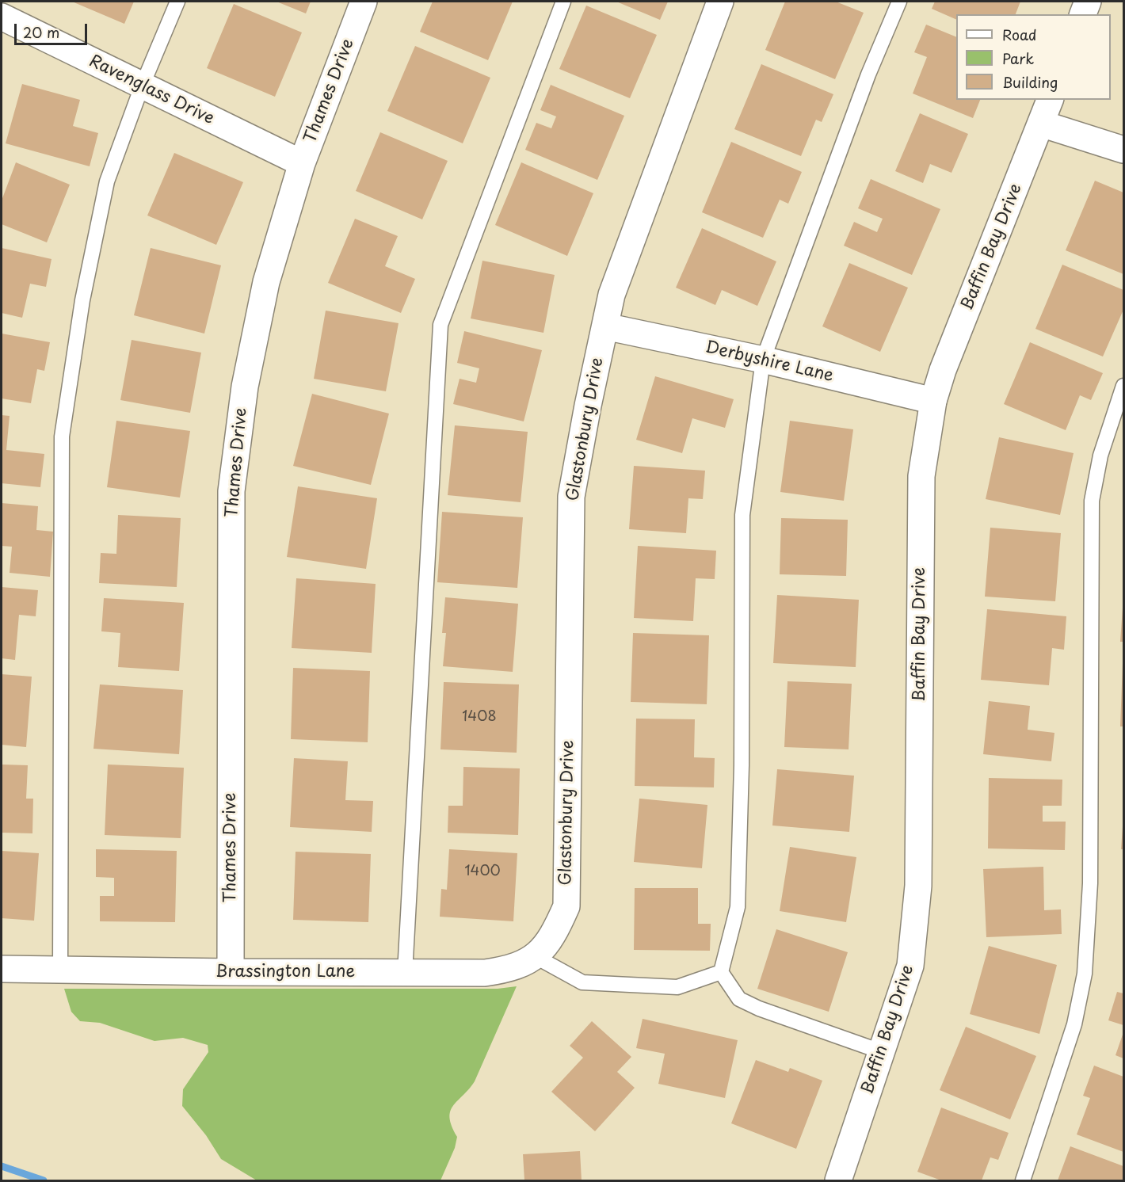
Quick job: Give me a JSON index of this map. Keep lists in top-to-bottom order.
{
  "streets": {
    "street": [
      "Ravenglass Drive",
      "Thames Drive",
      "Baffin Bay Drive",
      "Derbyshire Lane",
      "Glastonbury Drive",
      "Brassington Lane"
    ]
  },
  "crossings": [
    ["Ravenglass Drive", "Thames Drive"],
    ["Thames Drive", "Brassington Lane"],
    ["Baffin Bay Drive", "Derbyshire Lane"],
    ["Derbyshire Lane", "Glastonbury Drive"],
    ["Glastonbury Drive", "Brassington Lane"]
  ],
  "house_numbers": ["1408", "1400"],
  "legend": ["Road", "Park", "Building"],
  "scale_bar": "20 m"
}
